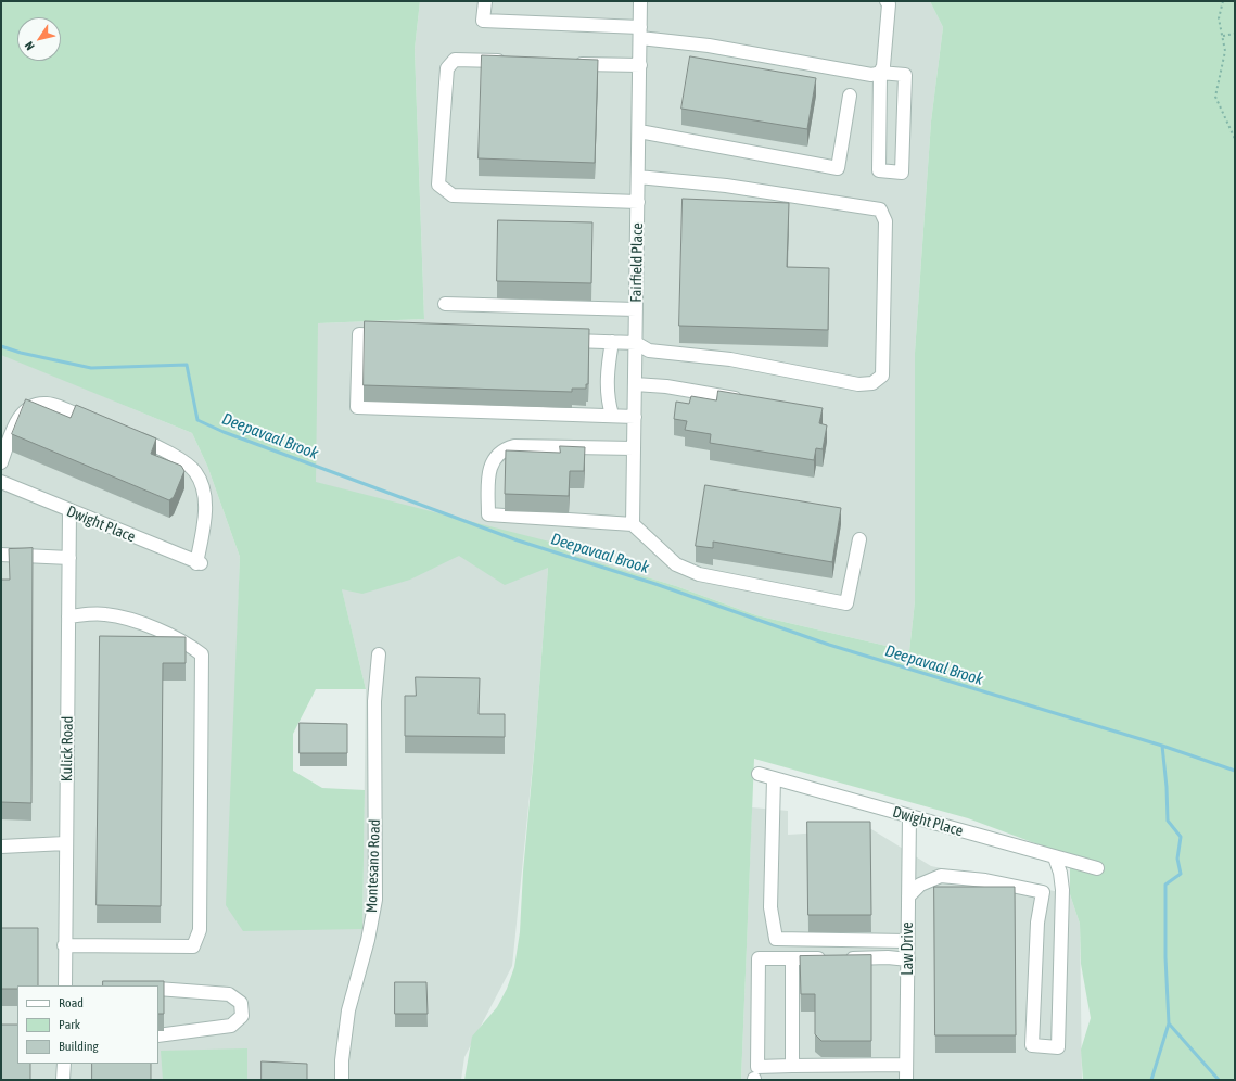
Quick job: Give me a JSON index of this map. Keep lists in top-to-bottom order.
{
  "streets": {
    "street": [
      "Fairfield Place",
      "Dwight Place",
      "Kulick Road",
      "Montesano Road",
      "Law Drive"
    ]
  },
  "crossings": [
    ["Dwight Place", "Kulick Road"],
    ["Dwight Place", "Law Drive"]
  ],
  "water": ["Deepavaal Brook"],
  "legend": ["Road", "Park", "Building"],
  "north": "bottom left"
}
